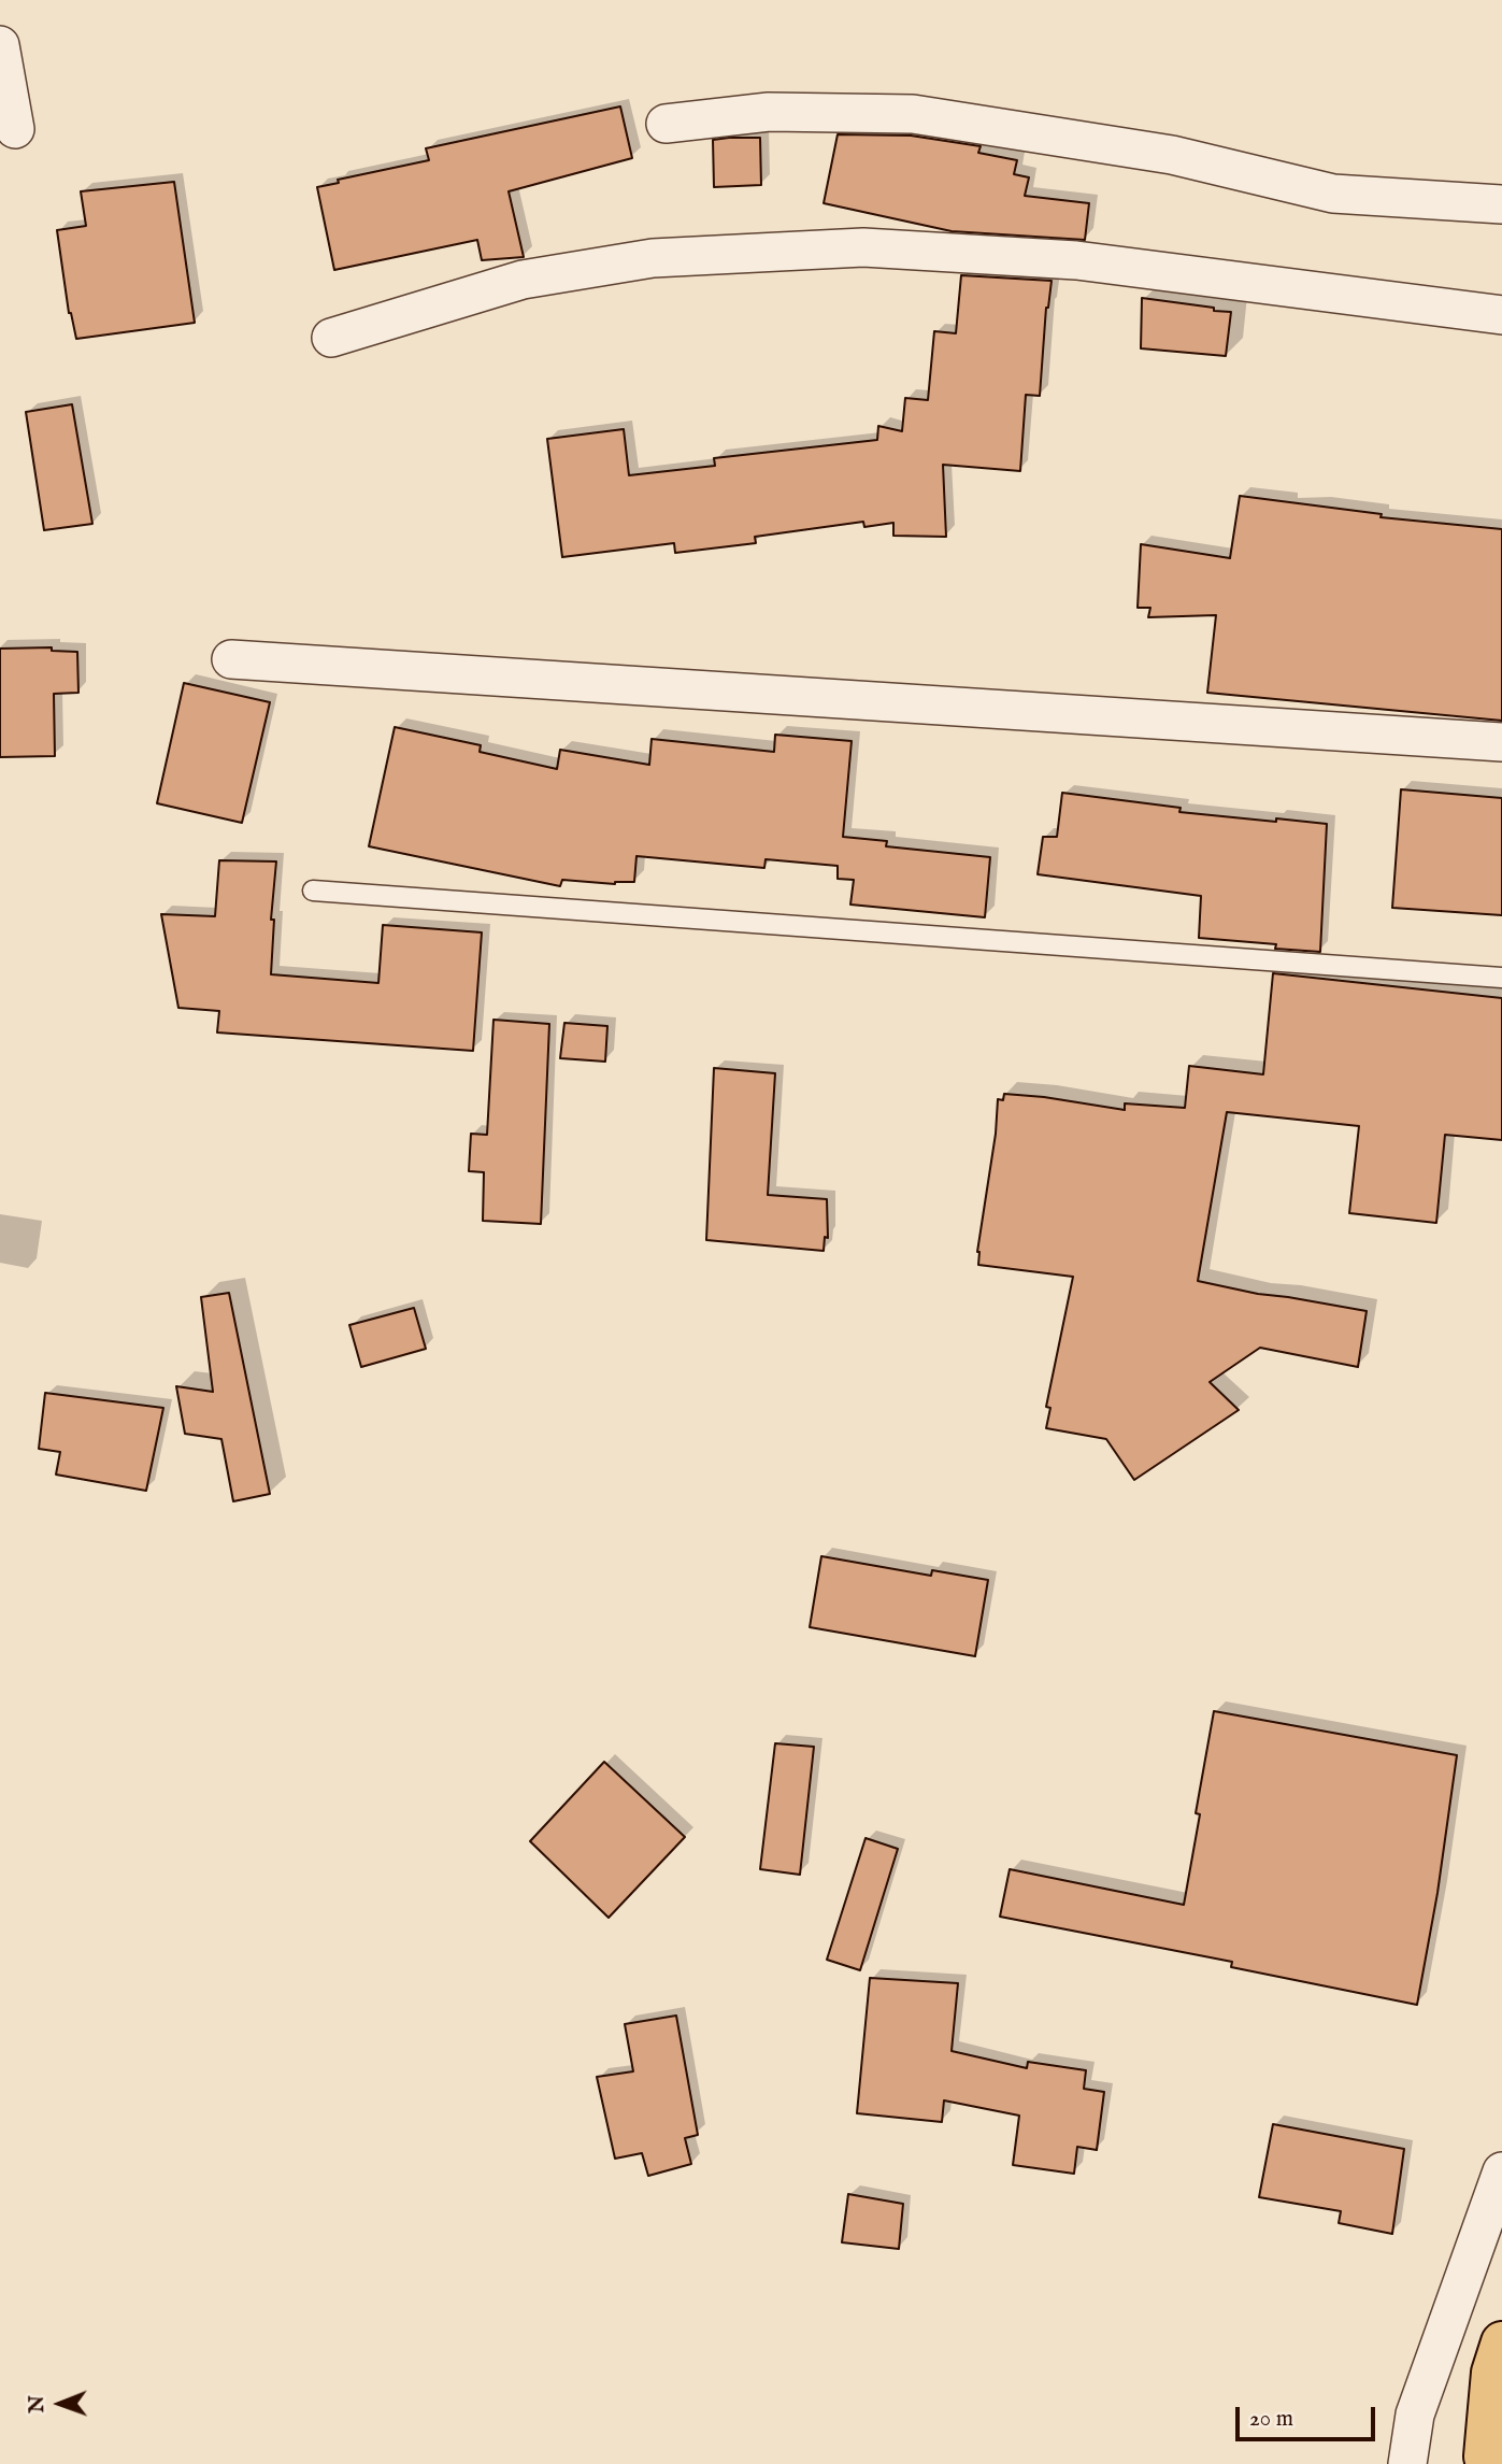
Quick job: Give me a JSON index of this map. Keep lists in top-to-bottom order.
{
  "scale_bar": "20 m",
  "north": "left"
}
